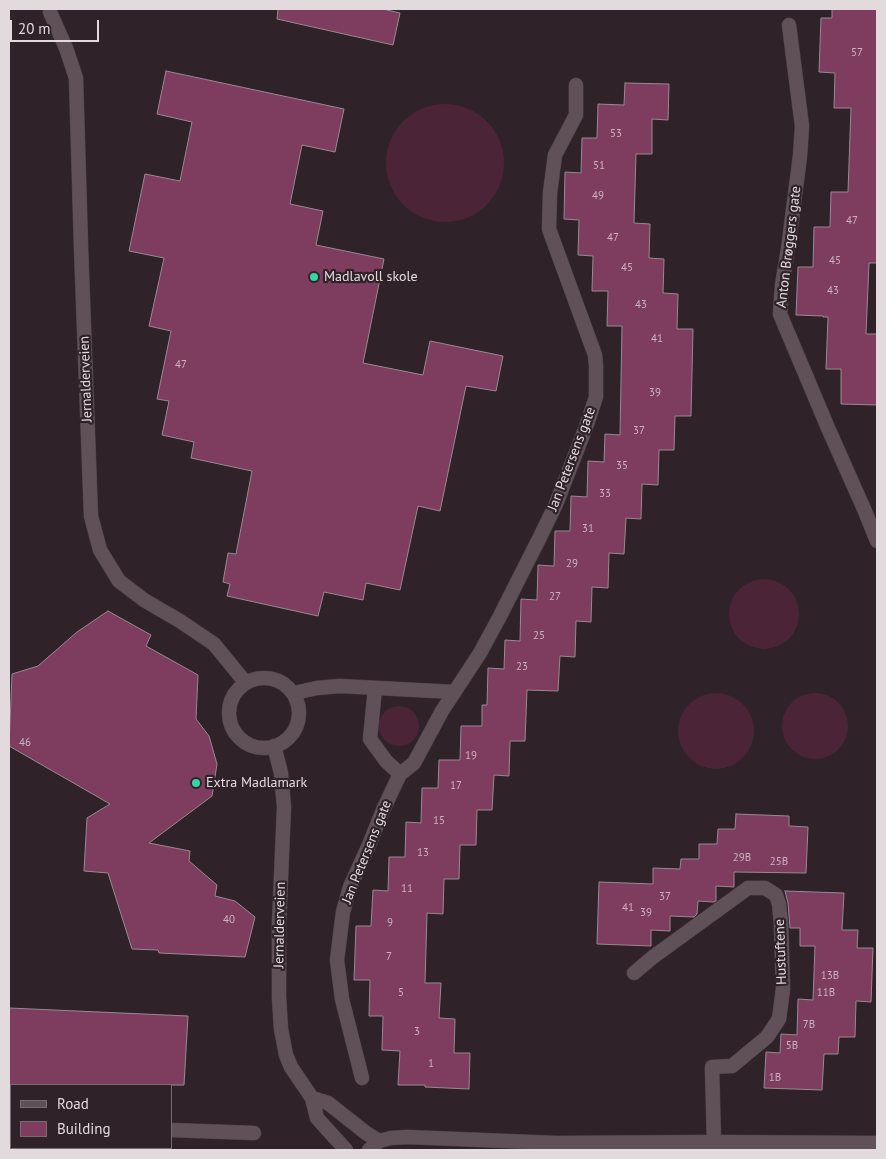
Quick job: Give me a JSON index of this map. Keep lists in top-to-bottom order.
{
  "streets": {
    "street": [
      "Anton Brøggers gate",
      "Jernalderveien",
      "Jan Petersens gate",
      "Hustuftene"
    ]
  },
  "places": ["Madlavoll skole", "Extra Madlamark"],
  "house_numbers": [
    "57",
    "53",
    "51",
    "49",
    "47",
    "47",
    "45",
    "45",
    "43",
    "43",
    "41",
    "47",
    "39",
    "37",
    "35",
    "33",
    "31",
    "29",
    "27",
    "25",
    "23",
    "46",
    "19",
    "17",
    "15",
    "13",
    "29B",
    "25B",
    "11",
    "37",
    "41",
    "39",
    "40",
    "9",
    "7",
    "13B",
    "5",
    "11B",
    "7B",
    "3",
    "5B",
    "1",
    "1B"
  ],
  "legend": ["Road", "Building"],
  "scale_bar": "20 m"
}
